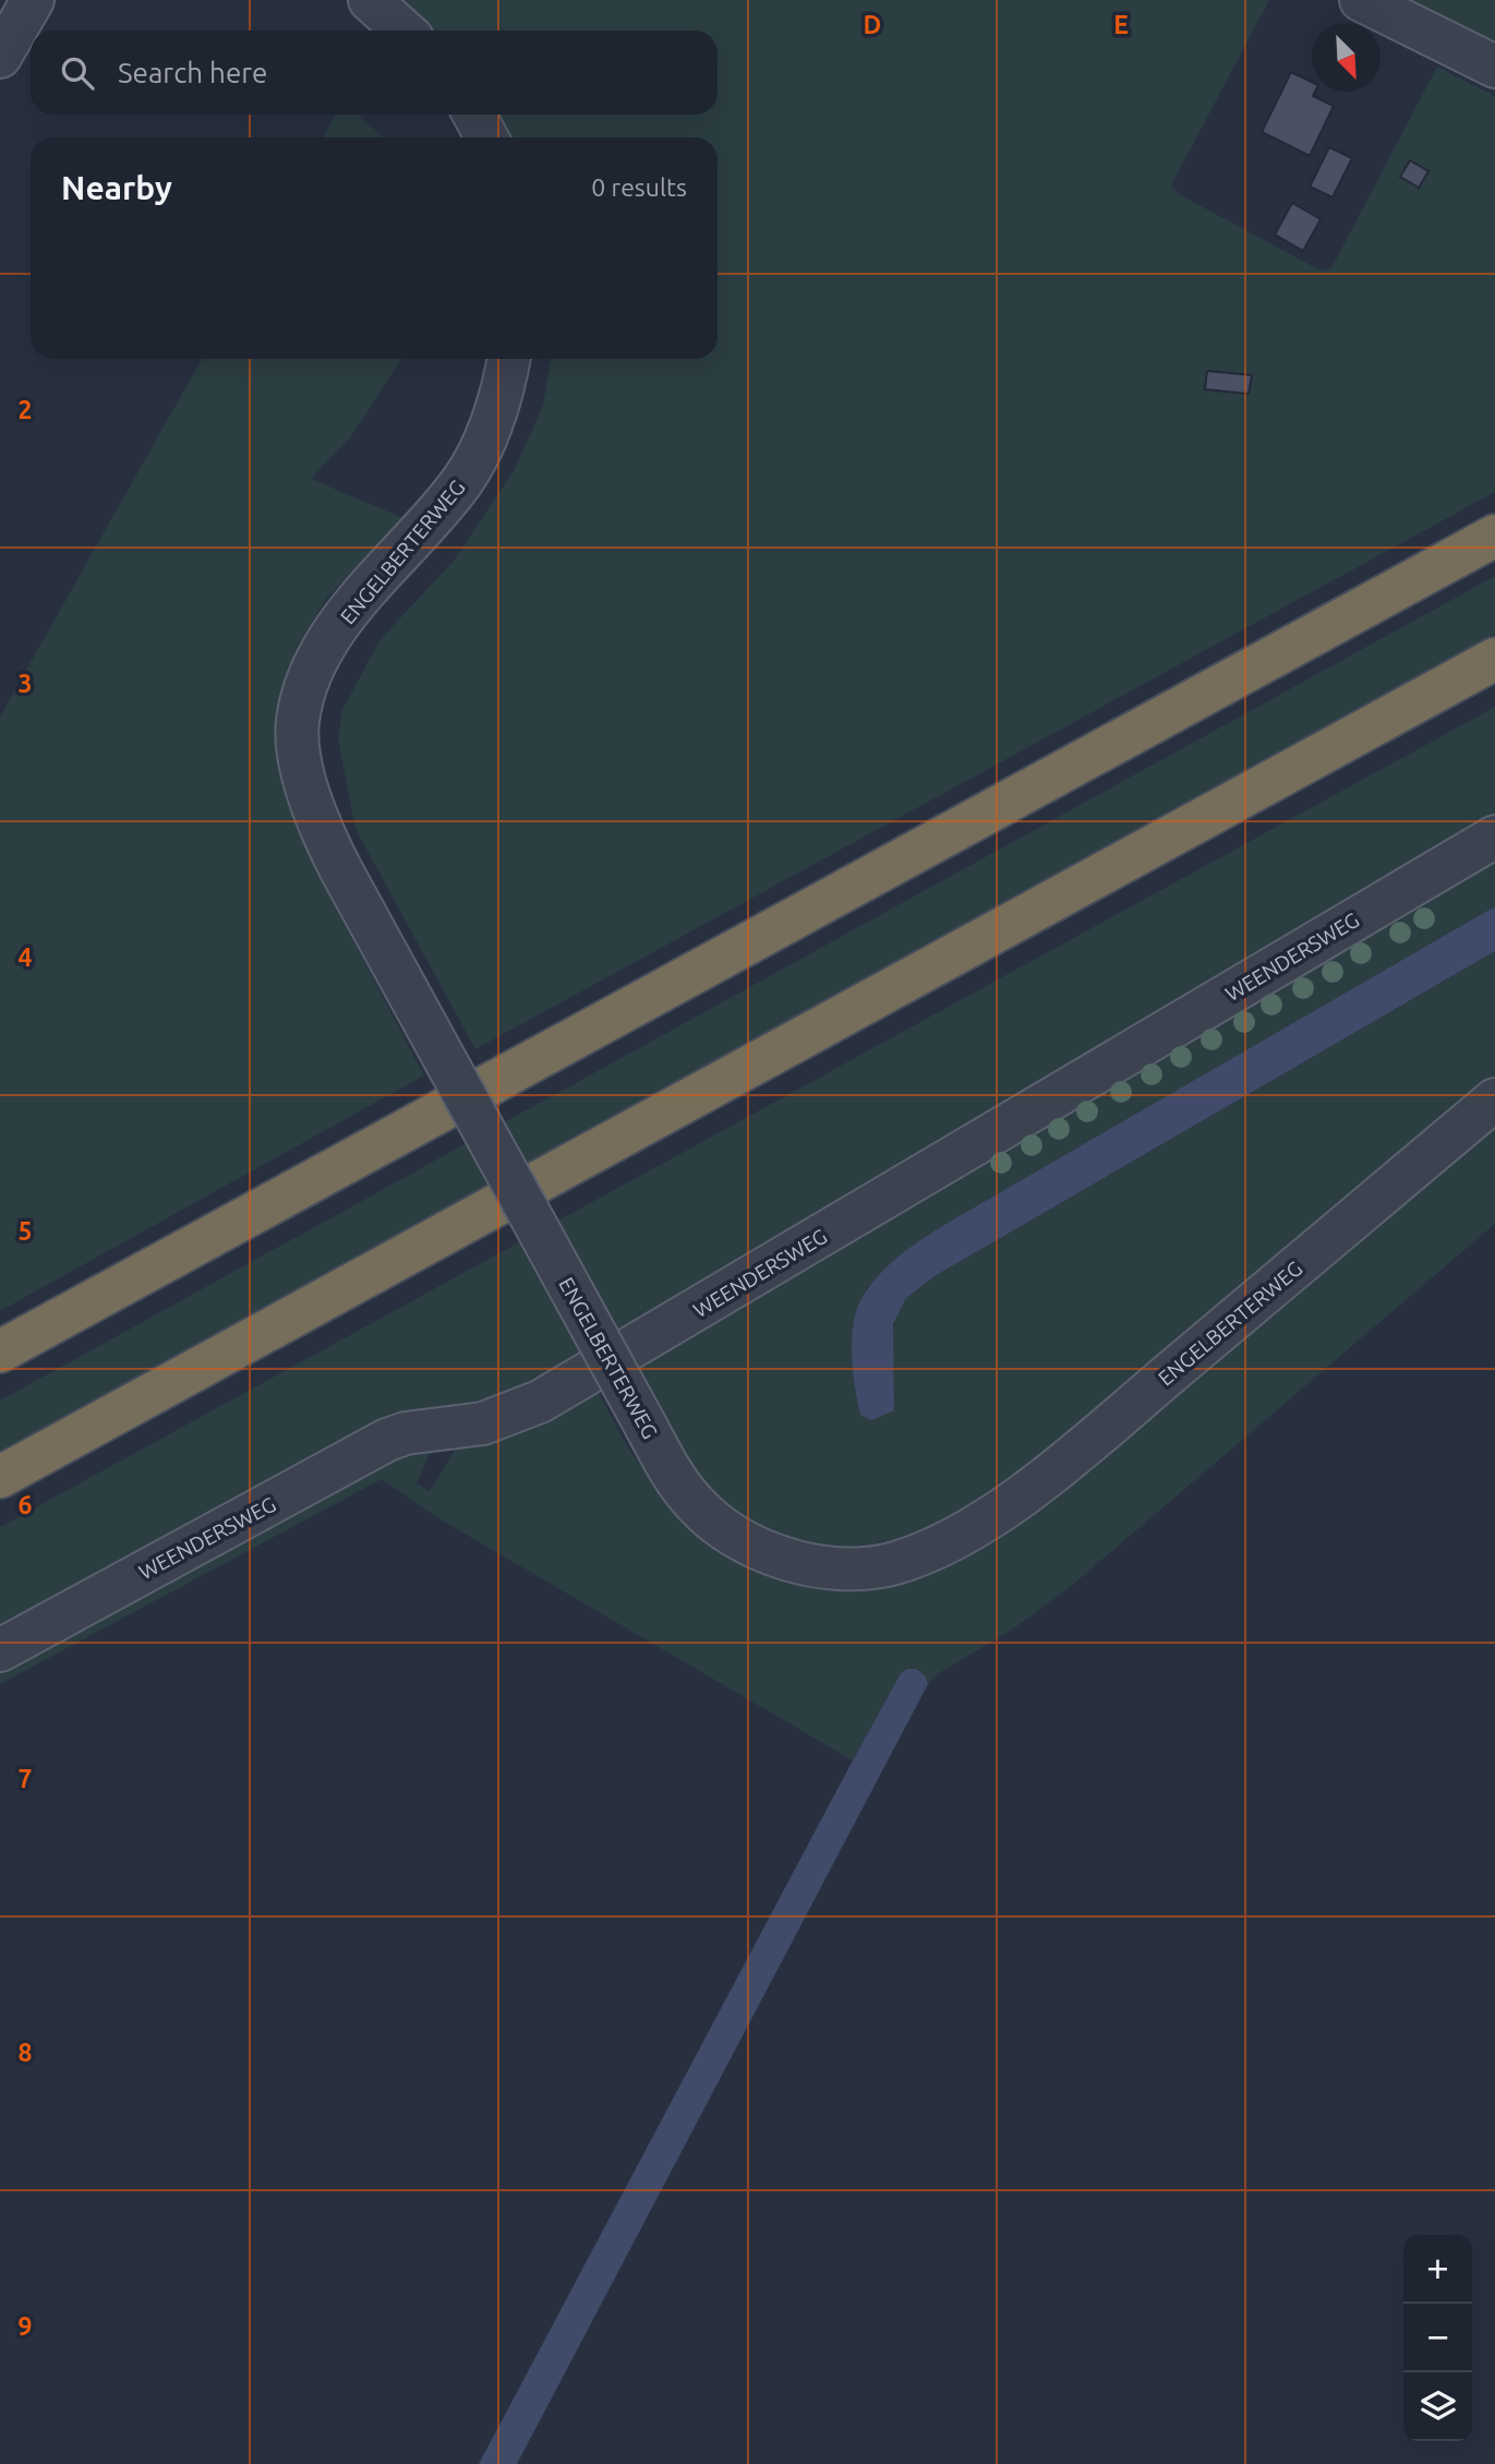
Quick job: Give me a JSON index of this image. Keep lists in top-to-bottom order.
{
  "streets": {
    "street": ["ENGELBERTERWEG", "WEENDERSWEG"]
  },
  "north": "bottom right",
  "page": {
    "search": "Search here",
    "heading": ["Nearby", "0 results"],
    "map_buttons": ["+", "−"]
  },
  "grid": {
    "columns": ["D", "E"],
    "rows": [
      "2",
      "3",
      "4",
      "5",
      "6",
      "7",
      "8",
      "9"
    ]
  }
}
